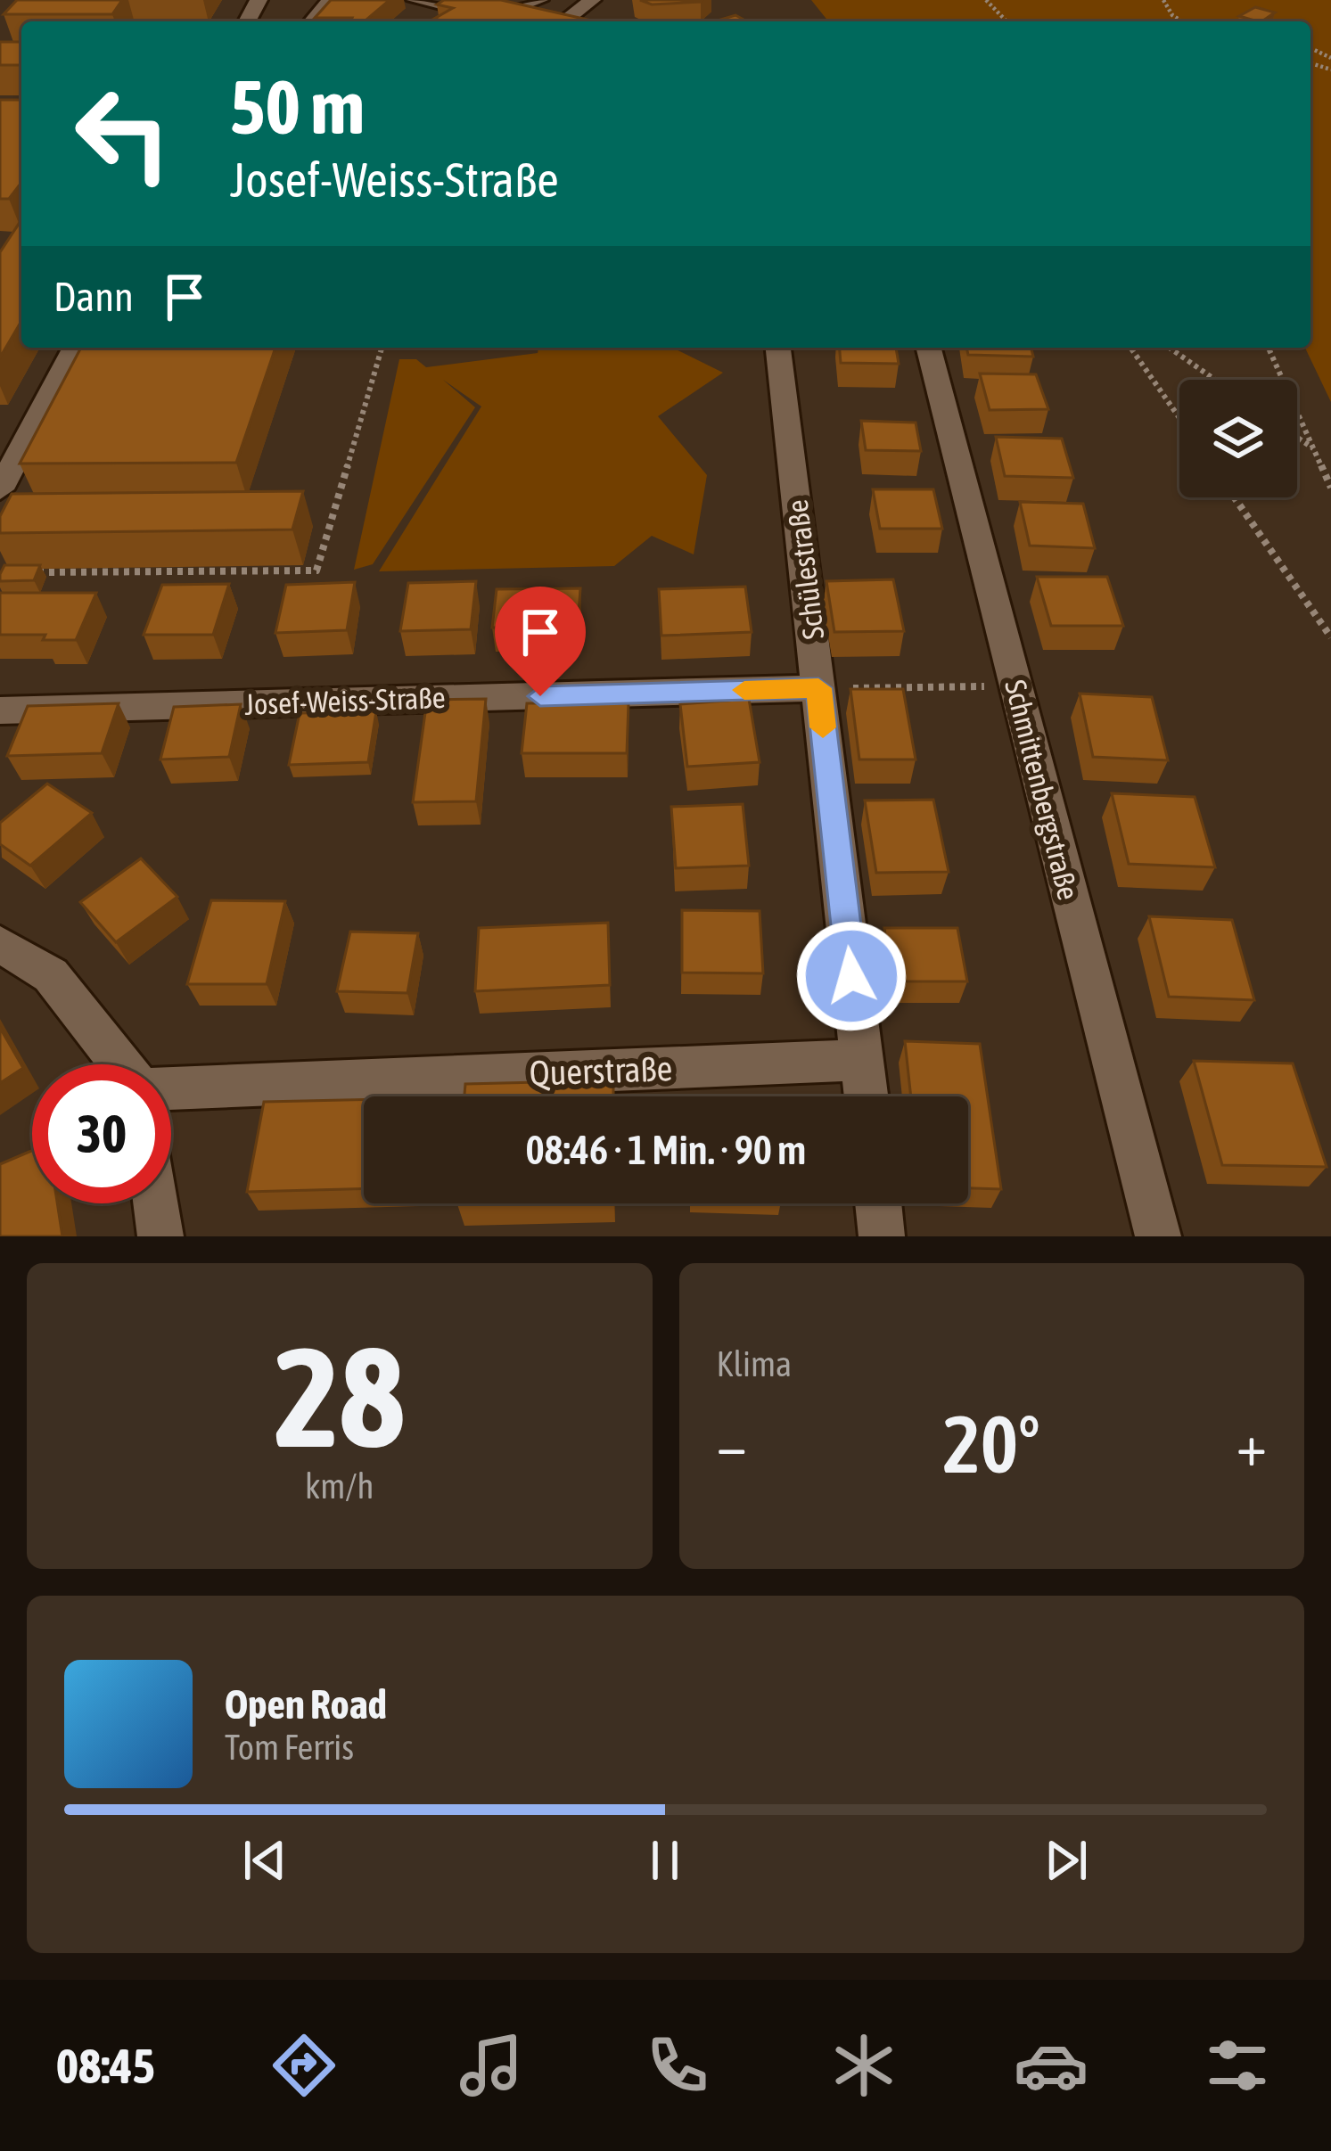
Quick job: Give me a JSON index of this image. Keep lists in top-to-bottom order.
{
  "streets": {
    "street": [
      "Schülestraße",
      "Josef-Weiss-Straße",
      "Schmittenbergstraße",
      "Querstraße"
    ]
  },
  "crossings": [
    ["Schülestraße", "Josef-Weiss-Straße"],
    ["Schülestraße", "Querstraße"]
  ],
  "page": {
    "turn": ["50 m", "Josef-Weiss-Straße"],
    "then": "Dann",
    "limit": "30",
    "trip": "08:46 · 1 Min. · 90 m",
    "tile": [
      ["28", "km/h"],
      "Klima"
    ],
    "heat": ["−", "20°", "+"],
    "song": ["Open Road", "Tom Ferris"],
    "tabs": "08:45"
  }
}
